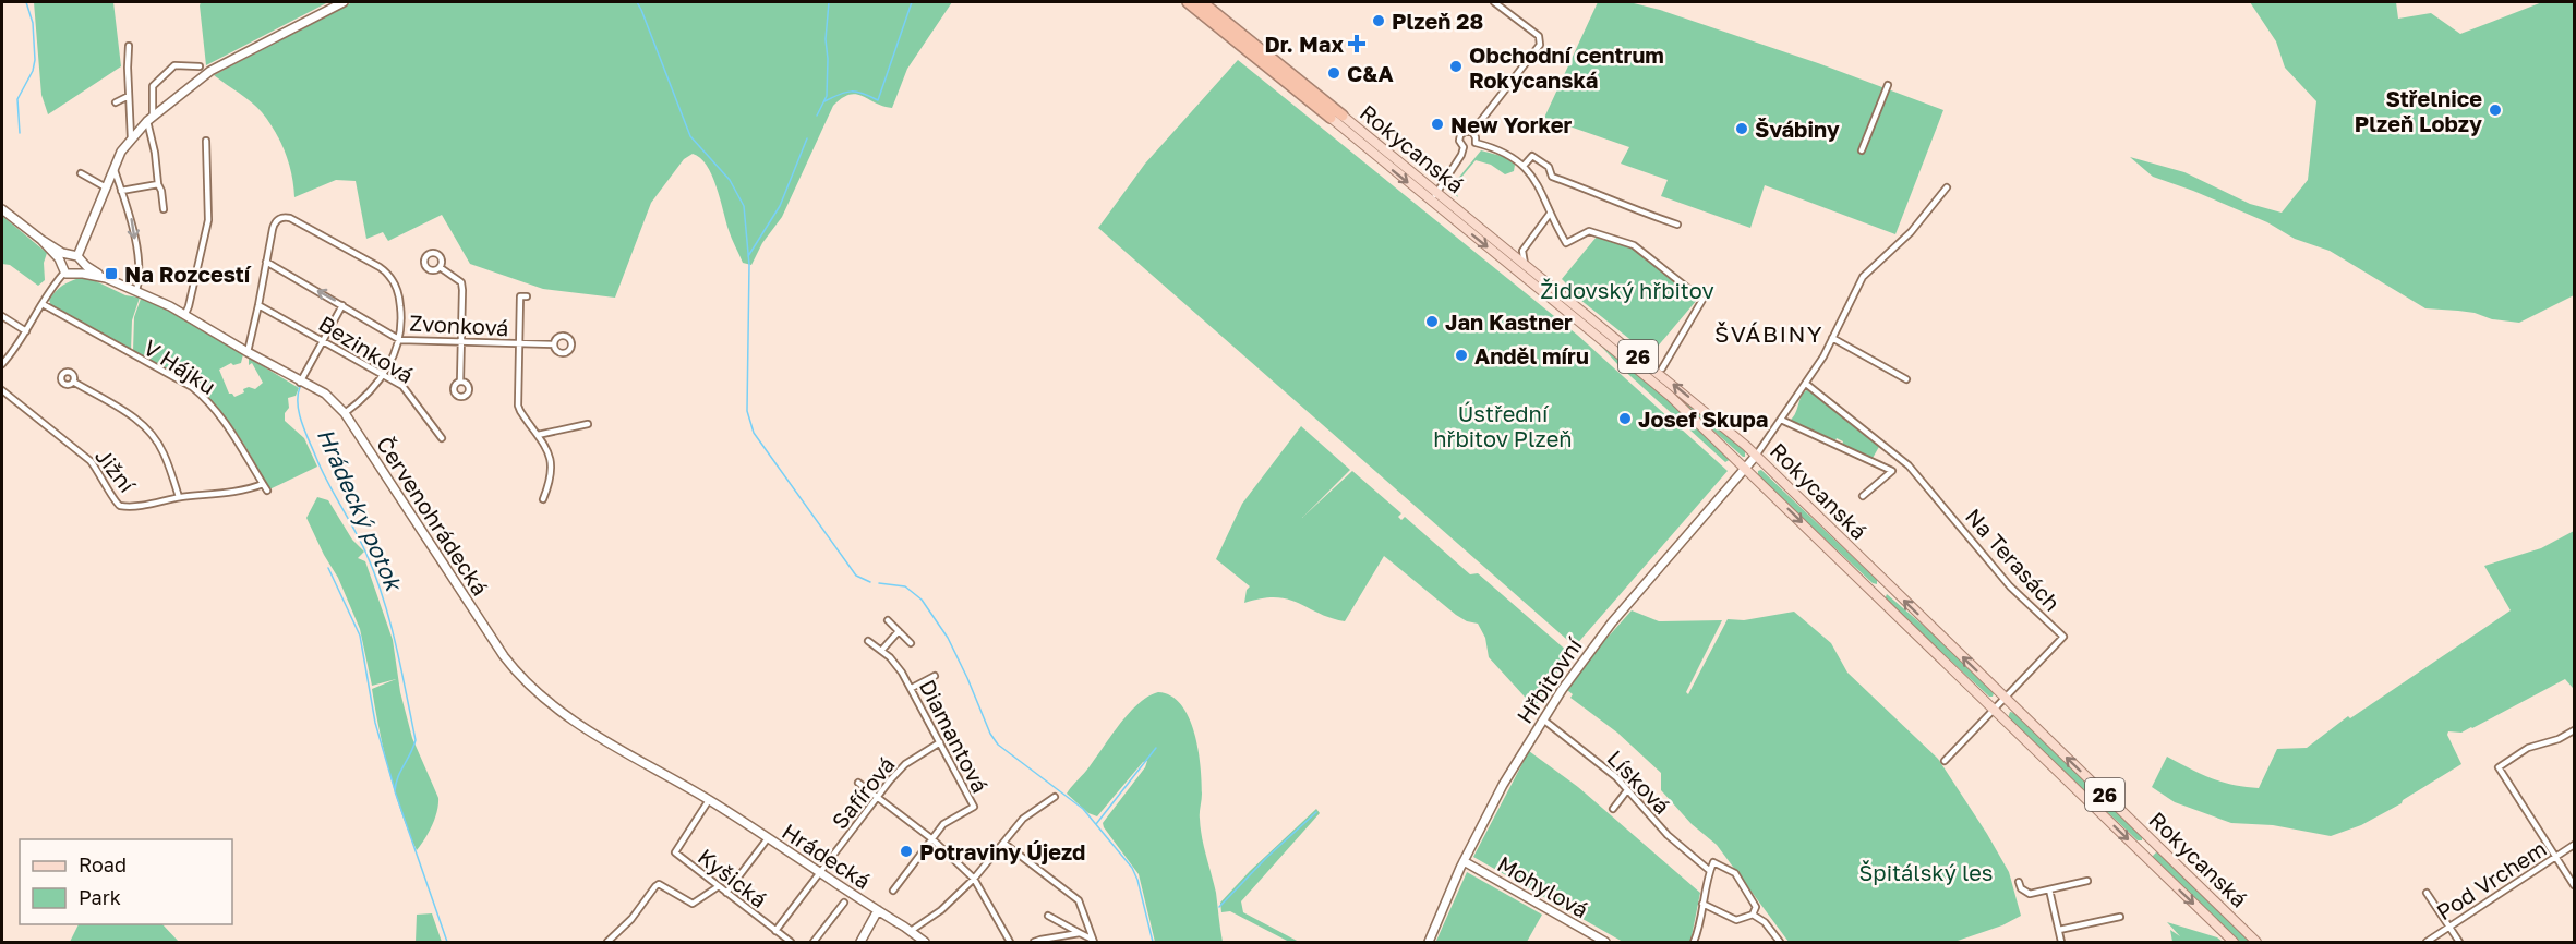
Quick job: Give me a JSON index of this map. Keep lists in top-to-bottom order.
{
  "streets": {
    "highway": ["Rokycanská", "26"],
    "street": [
      "Zvonková",
      "Bezinková",
      "V Hájku",
      "Jižní",
      "Červenohrádecká",
      "Na Terasách",
      "Hřbitovní",
      "Diamantová",
      "Lísková",
      "Safírová",
      "Hrádecká",
      "Kyšická",
      "Pod Vrchem",
      "Mohylová"
    ]
  },
  "crossings": [
    ["Rokycanská", "Na Terasách"],
    ["Rokycanská", "Hřbitovní"],
    ["V Hájku", "Jižní"],
    ["Červenohrádecká", "Hrádecká"],
    ["Červenohrádecká", "Kyšická"],
    ["Hřbitovní", "Lísková"],
    ["Hřbitovní", "Mohylová"],
    ["Diamantová", "Safírová"],
    ["Safírová", "Hrádecká"],
    ["Safírová", "Kyšická"],
    ["Hrádecká", "Kyšická"]
  ],
  "districts": ["ŠVÁBINY"],
  "water": ["Hrádecký potok"],
  "parks": ["Židovský hřbitov", "Ústřední hřbitov Plzeň", "Špitálský les"],
  "places": {
    "other": [
      "Plzeň 28",
      "Obchodní centrum Rokycanská",
      "C&A",
      "Střelnice Plzeň Lobzy",
      "New Yorker",
      "Švábiny",
      "Jan Kastner",
      "Anděl míru",
      "Josef Skupa",
      "Potraviny Újezd"
    ],
    "health": ["Dr. Max"],
    "transit": ["Na Rozcestí"]
  },
  "legend": ["Road", "Park"]
}
